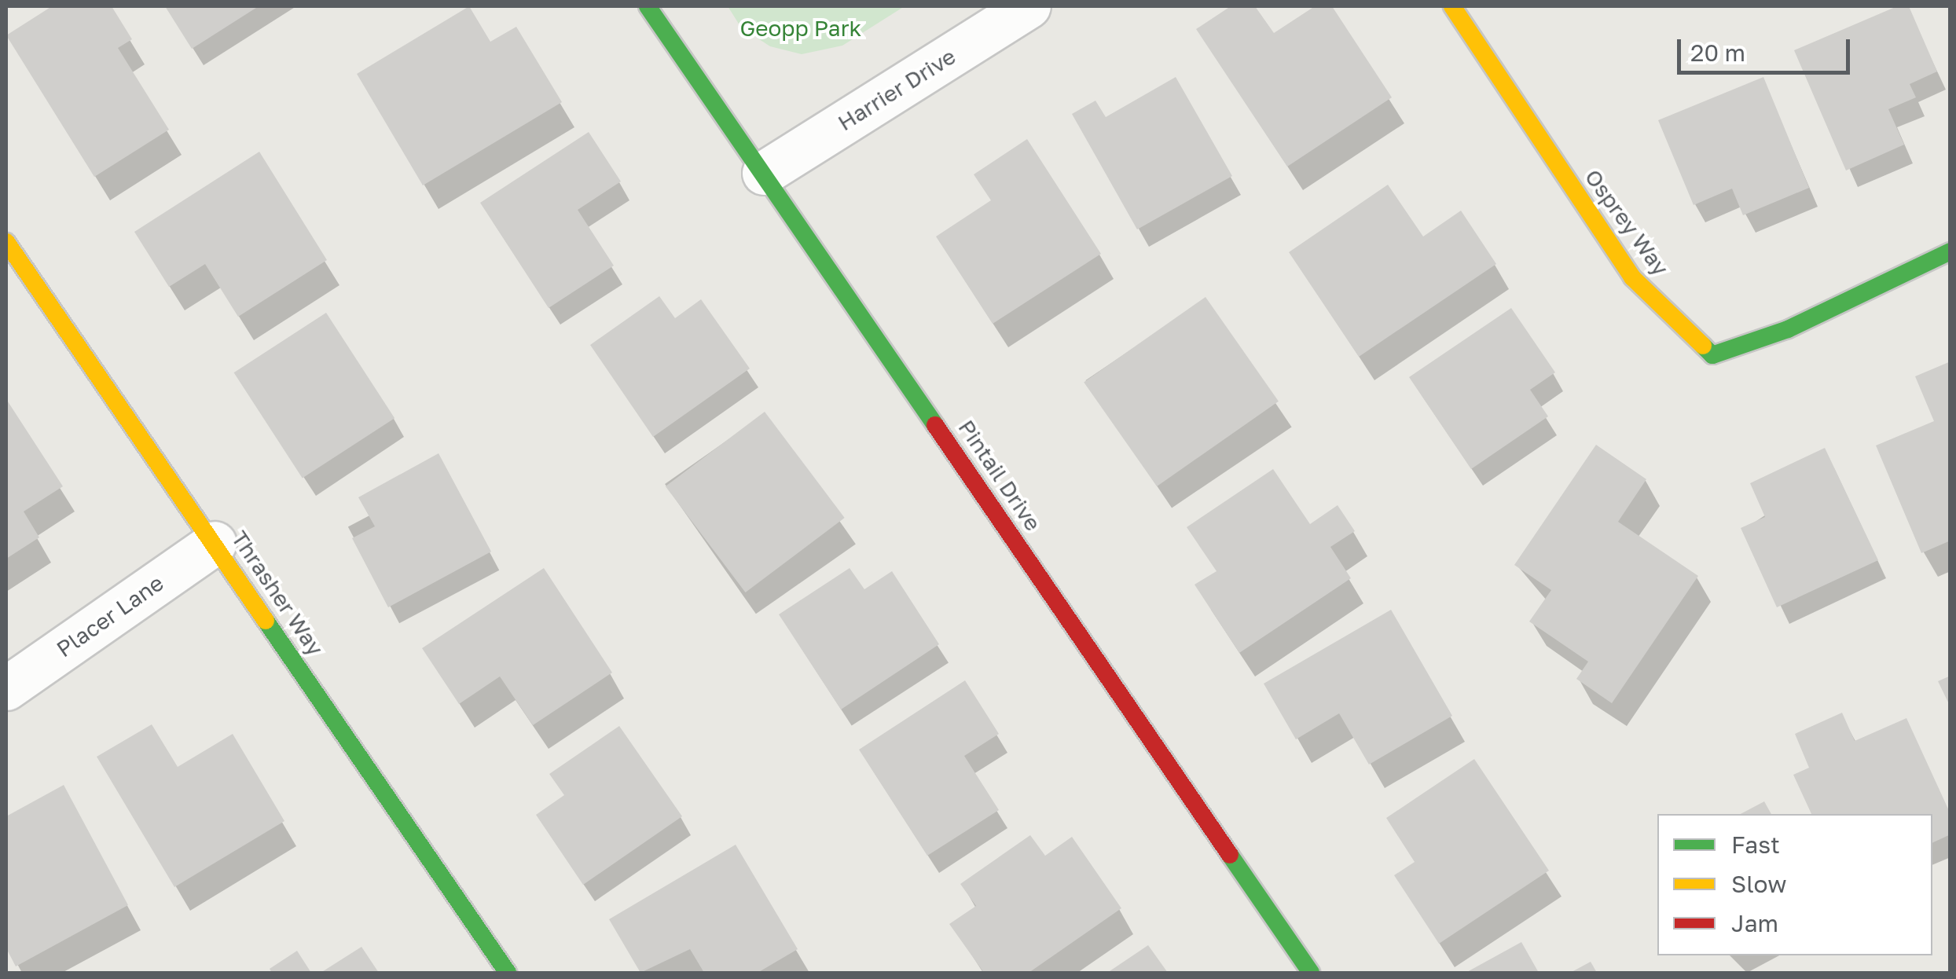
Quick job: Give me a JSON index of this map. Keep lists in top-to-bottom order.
{
  "streets": {
    "street": [
      "Harrier Drive",
      "Osprey Way",
      "Pintail Drive",
      "Thrasher Way",
      "Placer Lane"
    ]
  },
  "crossings": [
    ["Harrier Drive", "Pintail Drive"],
    ["Thrasher Way", "Placer Lane"]
  ],
  "parks": ["Geopp Park"],
  "legend": ["Fast", "Slow", "Jam"],
  "scale_bar": "20 m"
}
